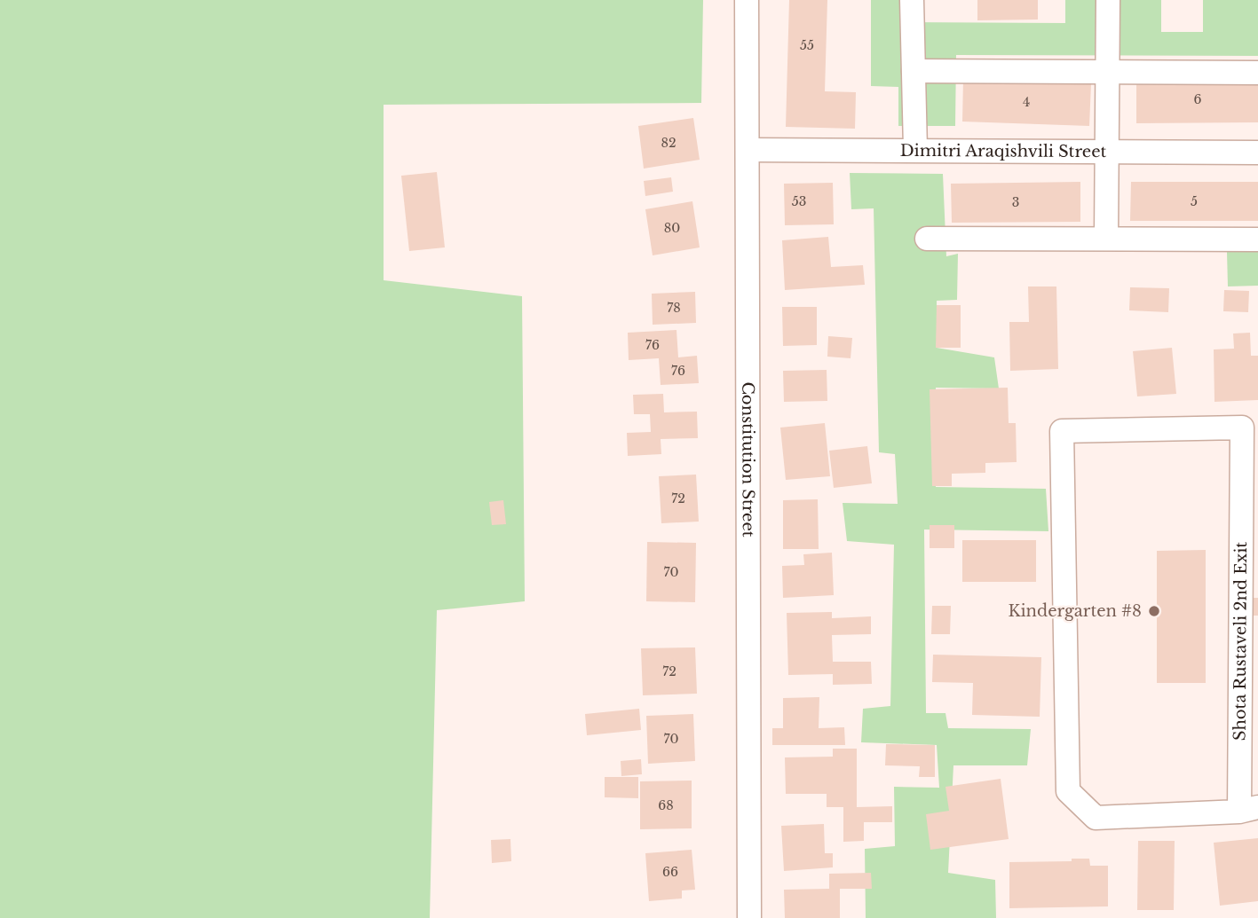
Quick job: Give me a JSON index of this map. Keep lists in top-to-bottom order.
{
  "streets": {
    "street": ["Dimitri Araqishvili Street", "Constitution Street", "Shota Rustaveli 2nd Exit"]
  },
  "crossings": [
    ["Dimitri Araqishvili Street", "Constitution Street"]
  ],
  "places": ["Kindergarten #8"],
  "house_numbers": [
    "55",
    "6",
    "4",
    "82",
    "53",
    "5",
    "3",
    "80",
    "78",
    "76",
    "76",
    "72",
    "70",
    "72",
    "70",
    "68",
    "66"
  ]
}
